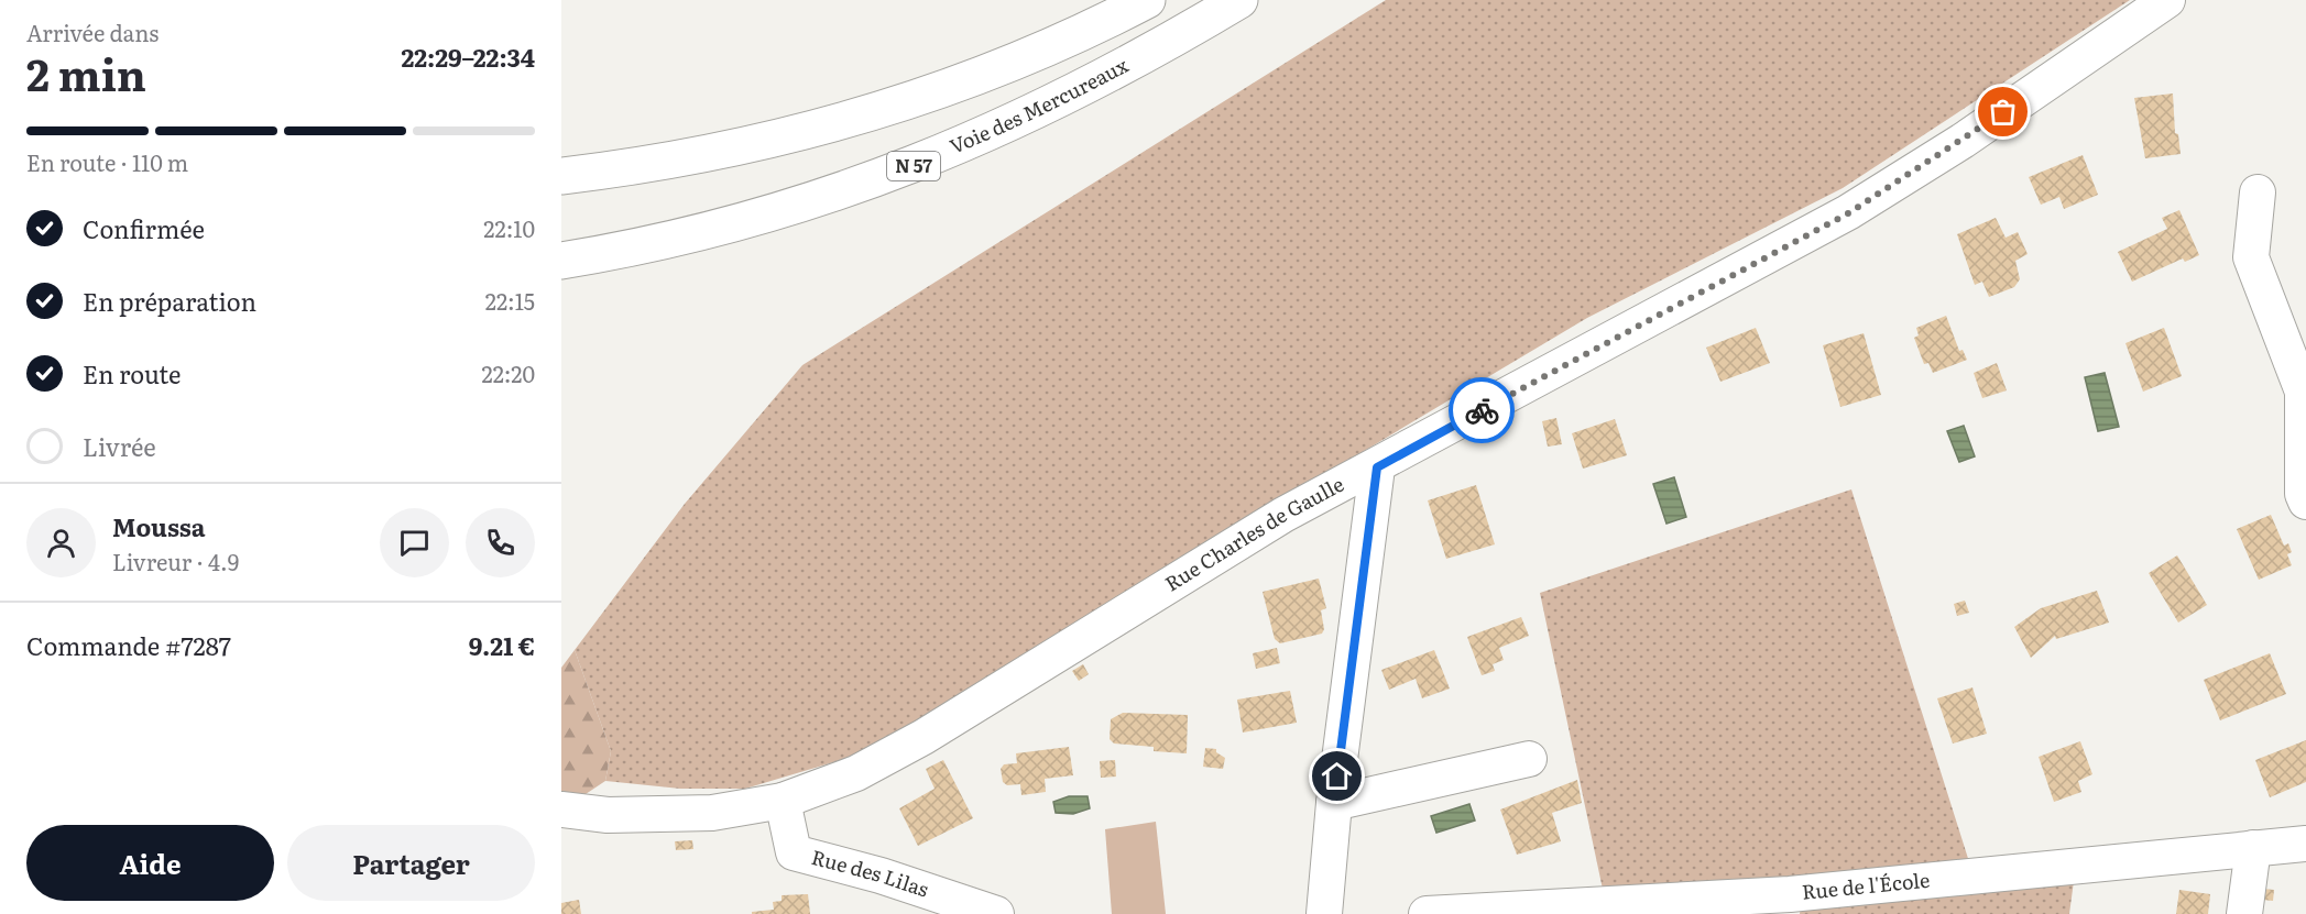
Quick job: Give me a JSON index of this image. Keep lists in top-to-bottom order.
{
  "streets": {
    "highway": ["Voie des Mercureaux", "N 57"],
    "street": ["Rue Charles de Gaulle", "Rue des Lilas", "Rue de l'École"]
  },
  "crossings": [
    ["Rue Charles de Gaulle", "Rue des Lilas"]
  ],
  "page": {
    "heading": ["2 min", "Arrivée dans", "22:29–22:34"],
    "panel": [
      "Moussa",
      "Livreur · 4.9",
      "Commande #7287",
      "9.21 €"
    ],
    "bar": "En route · 110 m",
    "list": [
      ["Confirmée", "22:10"],
      ["En préparation", "22:15"],
      ["En route", "22:20"],
      "Livrée"
    ],
    "buttons": ["Aide", "Partager"]
  }
}
